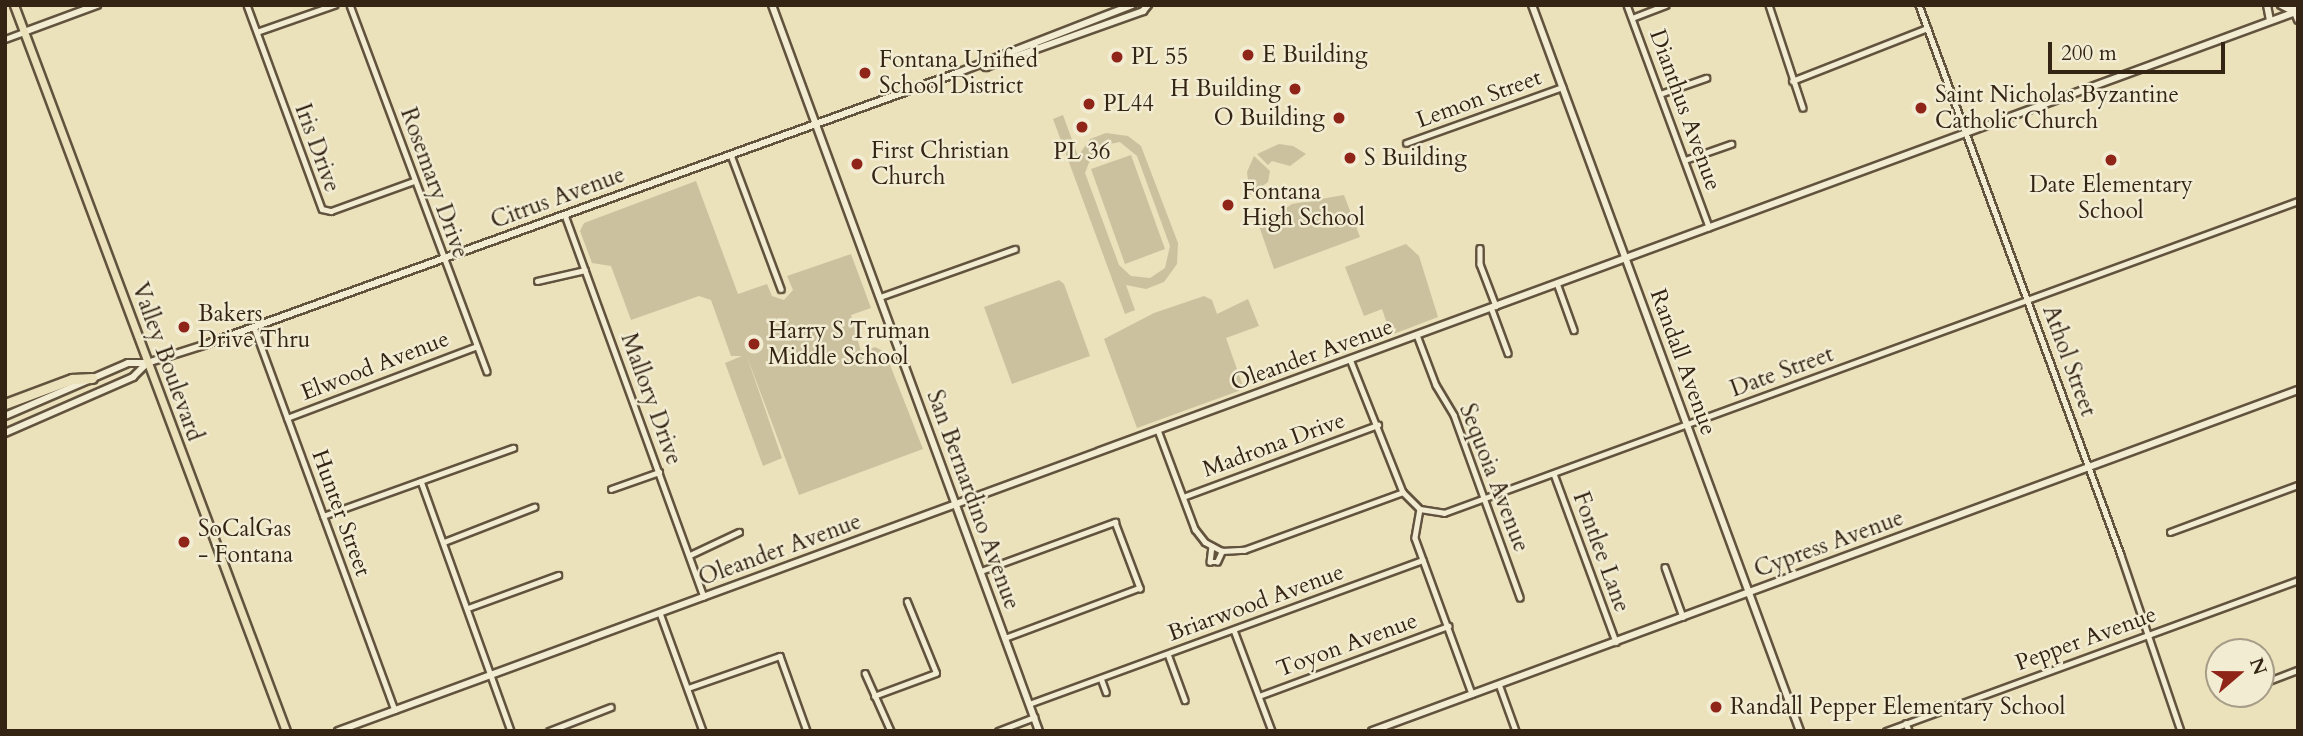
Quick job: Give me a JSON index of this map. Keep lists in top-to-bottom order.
{
  "streets": {
    "main road": ["Valley Boulevard"],
    "street": [
      "Lemon Street",
      "Dianthus Avenue",
      "Iris Drive",
      "Rosemary Drive",
      "Citrus Avenue",
      "Oleander Avenue",
      "Athol Street",
      "Randall Avenue",
      "Elwood Avenue",
      "Date Street",
      "Mallory Drive",
      "Madrona Drive",
      "Sequoia Avenue",
      "San Bernardino Avenue",
      "Hunter Street",
      "Cypress Avenue",
      "Fontlee Lane",
      "Briarwood Avenue",
      "Pepper Avenue",
      "Toyon Avenue"
    ]
  },
  "crossings": [
    ["Lemon Street", "Randall Avenue"],
    ["Dianthus Avenue", "Oleander Avenue"],
    ["Iris Drive", "Rosemary Drive"],
    ["Rosemary Drive", "Citrus Avenue"],
    ["Rosemary Drive", "Elwood Avenue"],
    ["Citrus Avenue", "Valley Boulevard"],
    ["Citrus Avenue", "Mallory Drive"],
    ["Citrus Avenue", "San Bernardino Avenue"],
    ["Citrus Avenue", "Hunter Street"],
    ["Oleander Avenue", "Athol Street"],
    ["Oleander Avenue", "Randall Avenue"],
    ["Oleander Avenue", "Mallory Drive"],
    ["Oleander Avenue", "Sequoia Avenue"],
    ["Oleander Avenue", "San Bernardino Avenue"],
    ["Oleander Avenue", "Hunter Street"],
    ["Athol Street", "Date Street"],
    ["Athol Street", "Cypress Avenue"],
    ["Athol Street", "Pepper Avenue"],
    ["Randall Avenue", "Date Street"],
    ["Randall Avenue", "Cypress Avenue"],
    ["Elwood Avenue", "Hunter Street"],
    ["Date Street", "Sequoia Avenue"],
    ["Date Street", "Fontlee Lane"],
    ["San Bernardino Avenue", "Briarwood Avenue"],
    ["Cypress Avenue", "Fontlee Lane"]
  ],
  "places": [
    "E Building",
    "PL 55",
    "Fontana Unified School District",
    "H Building",
    "PL44",
    "Saint Nicholas Byzantine Catholic Church",
    "O Building",
    "PL 36",
    "S Building",
    "Date Elementary School",
    "First Christian Church",
    "Fontana High School",
    "Bakers Drive Thru",
    "Harry S Truman Middle School",
    "SoCalGas - Fontana",
    "Randall Pepper Elementary School"
  ],
  "scale_bar": "200 m",
  "north": "right"
}
